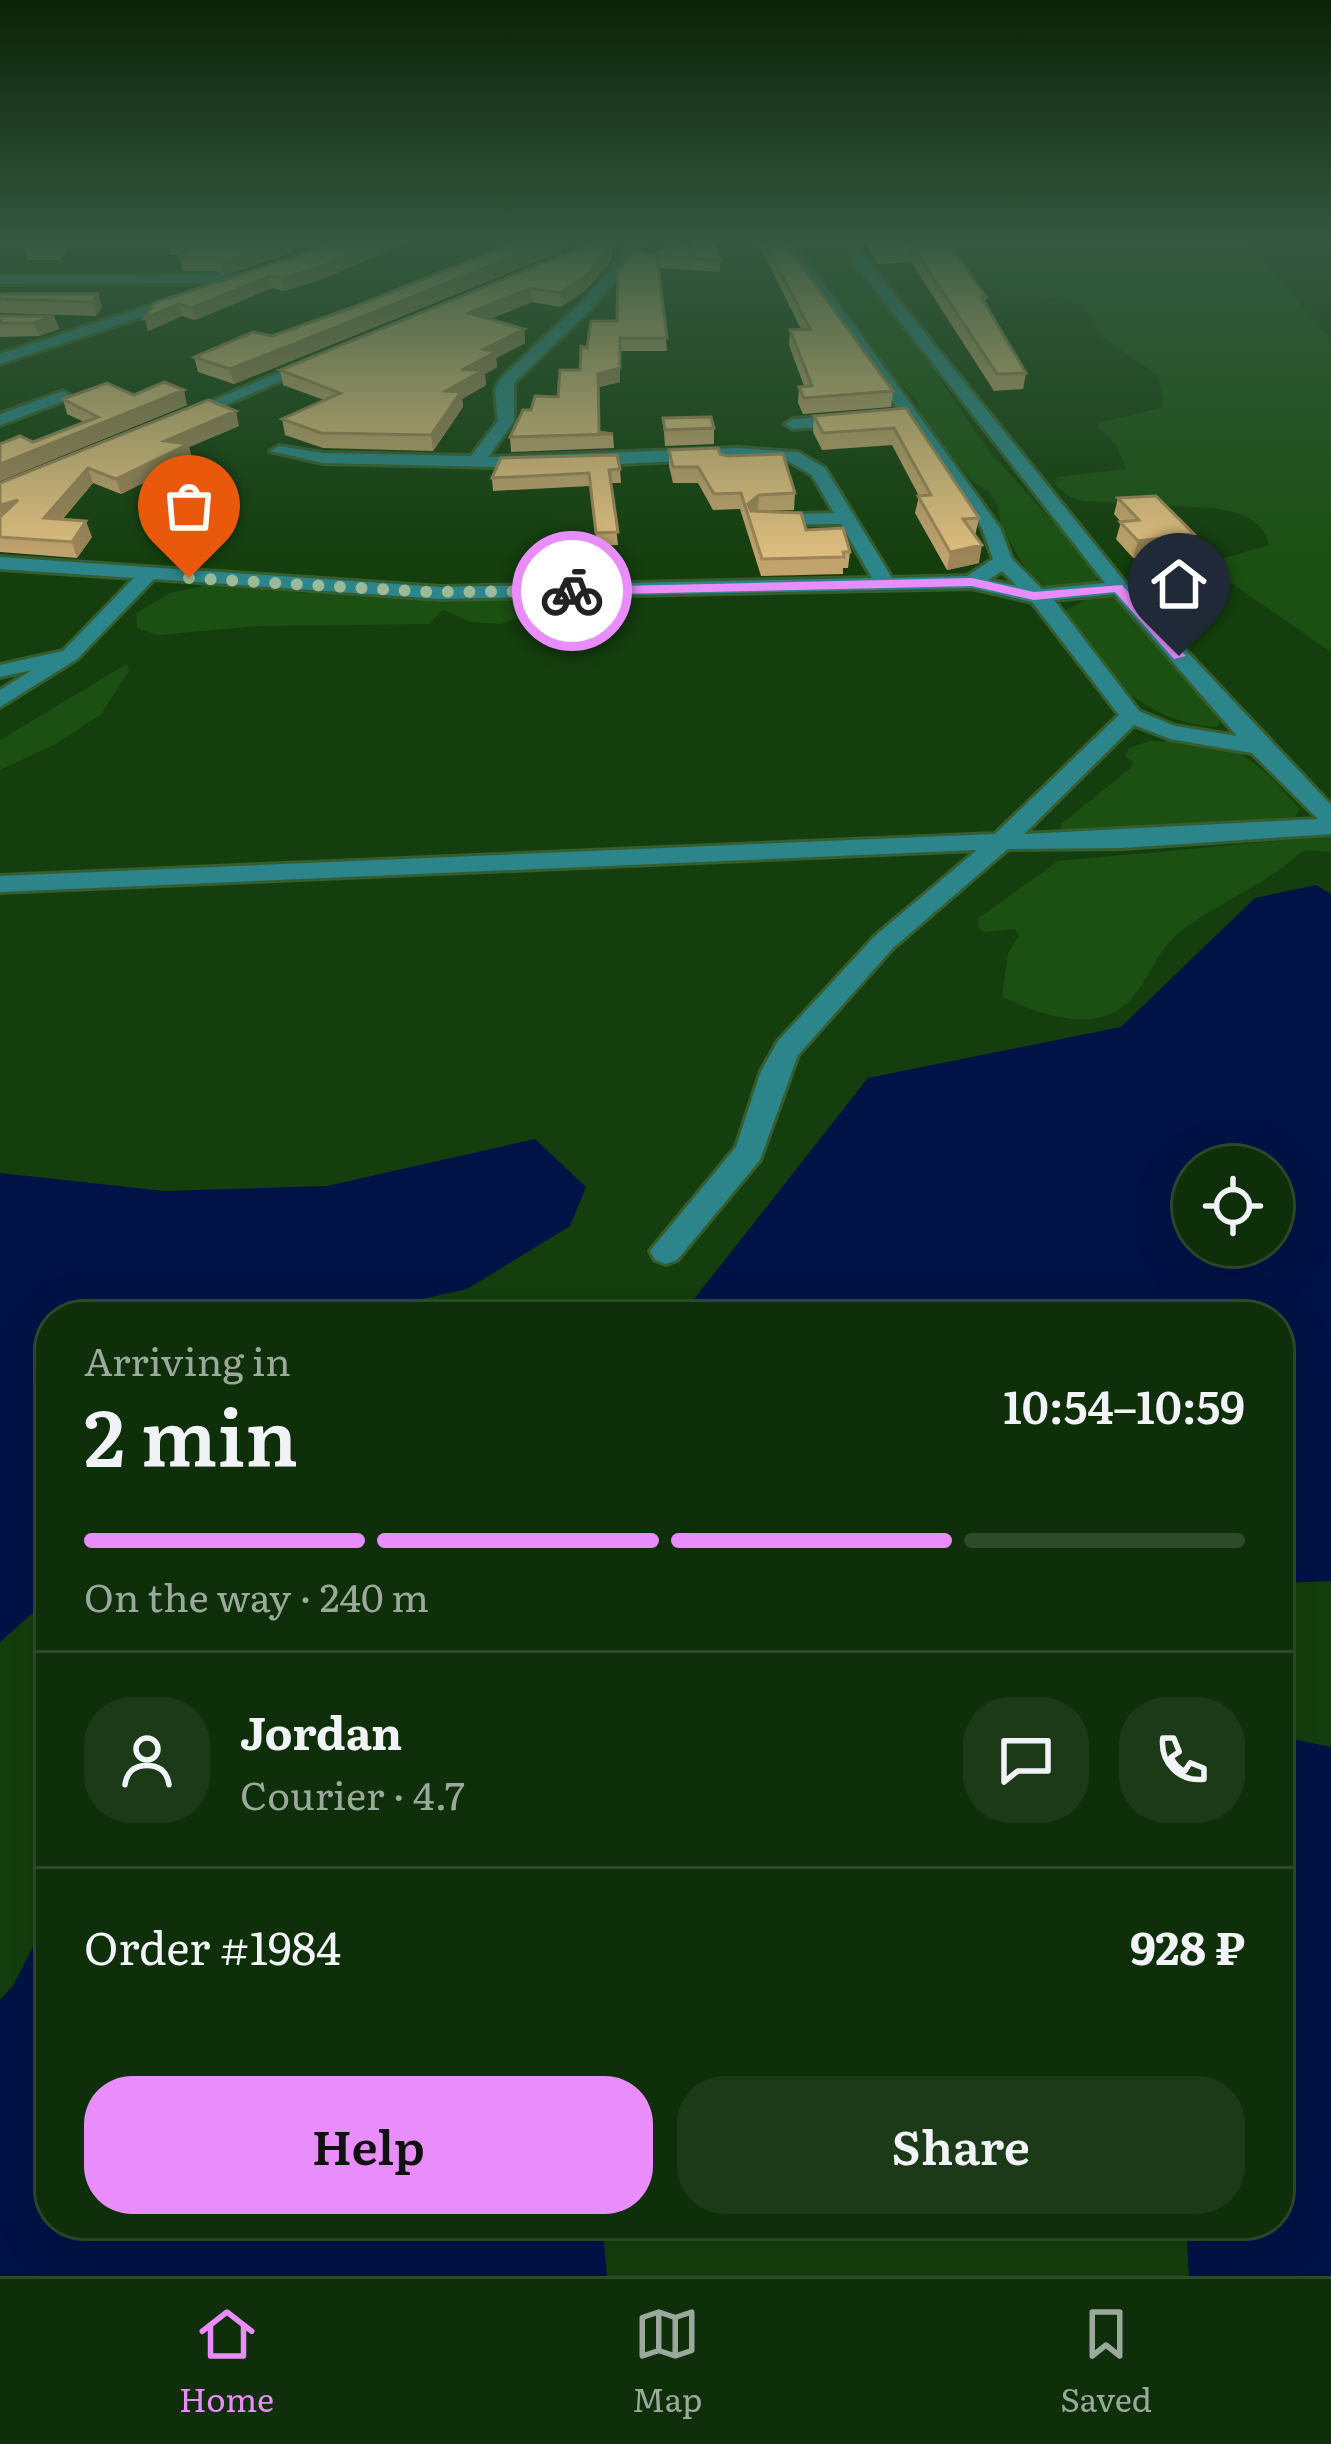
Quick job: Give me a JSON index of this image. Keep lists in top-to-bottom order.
{
  "page": {
    "heading": ["2 min", "Arriving in", "10:54–10:59"],
    "panel": [
      "Jordan",
      "Courier · 4.7",
      "Order #1984",
      "928 ₽"
    ],
    "bar": "On the way · 240 m",
    "buttons": ["Help", "Share"],
    "tabs": ["Home", "Map", "Saved"]
  }
}
